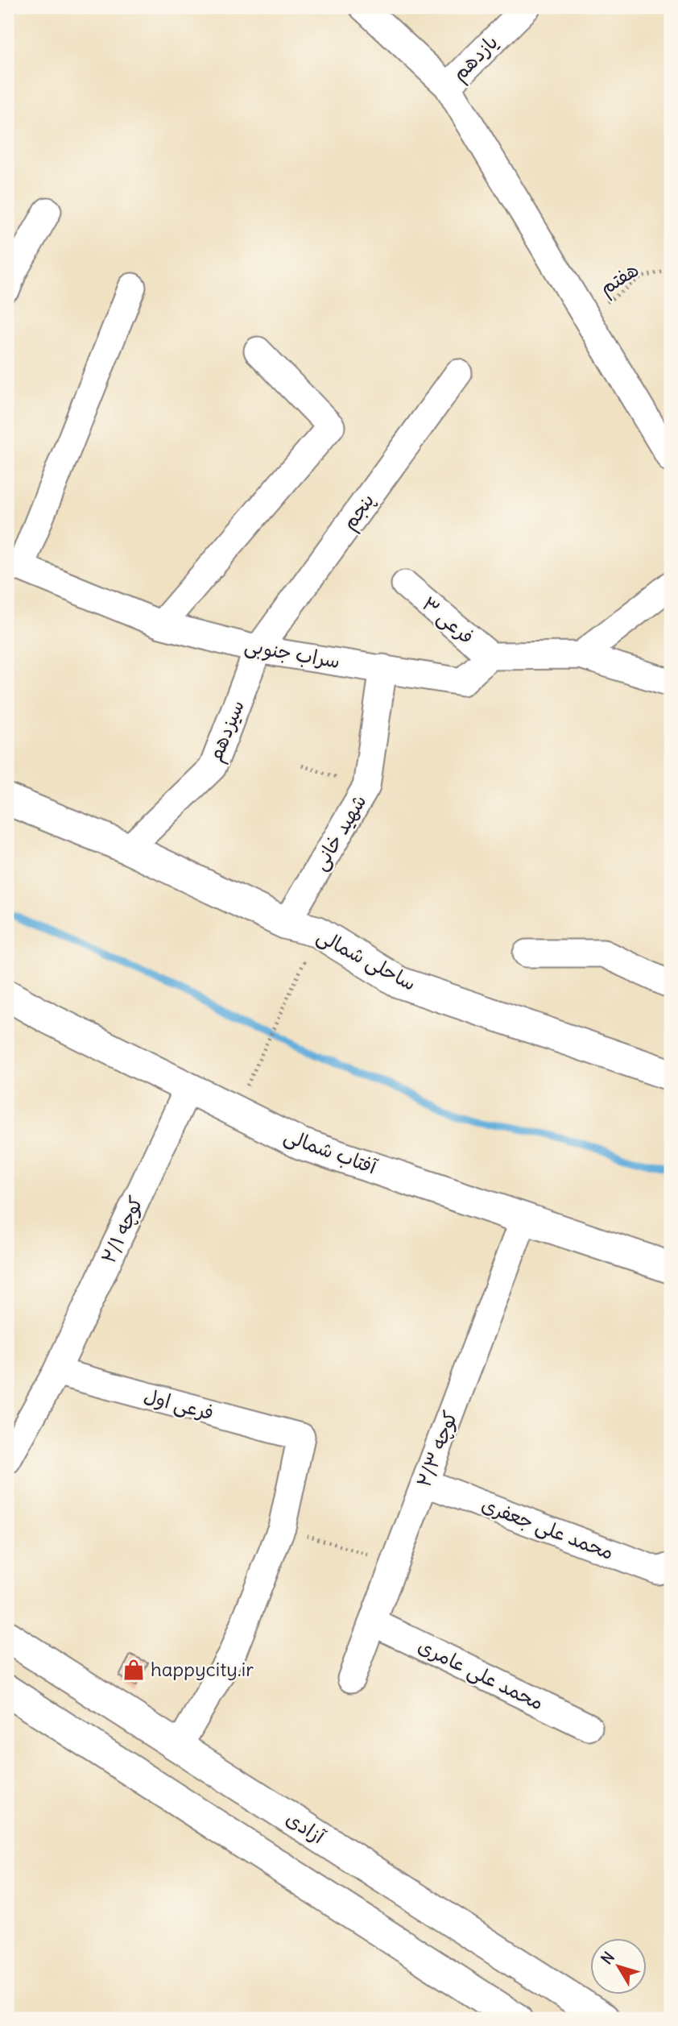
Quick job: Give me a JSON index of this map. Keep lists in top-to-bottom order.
{
  "streets": {
    "street": [
      "یازدهم",
      "پنجم",
      "فرعی ۳",
      "سراب جنوبی",
      "سیزدهم",
      "شهید خانی",
      "ساحلی شمالی",
      "آفتاب شمالی",
      "کوچه ۲/۱",
      "فرعی اول",
      "کوچه ۲/۳",
      "محمد علی جعفری",
      "محمد علی عامری",
      "آزادی"
    ],
    "path": ["هفتم"]
  },
  "crossings": [
    ["پنجم", "سراب جنوبی"],
    ["پنجم", "سیزدهم"],
    ["فرعی ۳", "سراب جنوبی"],
    ["سراب جنوبی", "سیزدهم"],
    ["سراب جنوبی", "شهید خانی"],
    ["سیزدهم", "ساحلی شمالی"],
    ["شهید خانی", "ساحلی شمالی"],
    ["آفتاب شمالی", "کوچه ۲/۱"],
    ["آفتاب شمالی", "کوچه ۲/۳"],
    ["کوچه ۲/۱", "فرعی اول"],
    ["کوچه ۲/۳", "محمد علی جعفری"],
    ["کوچه ۲/۳", "محمد علی عامری"]
  ],
  "places": {
    "shop": ["happycity.ir"]
  },
  "north": "top left"
}
